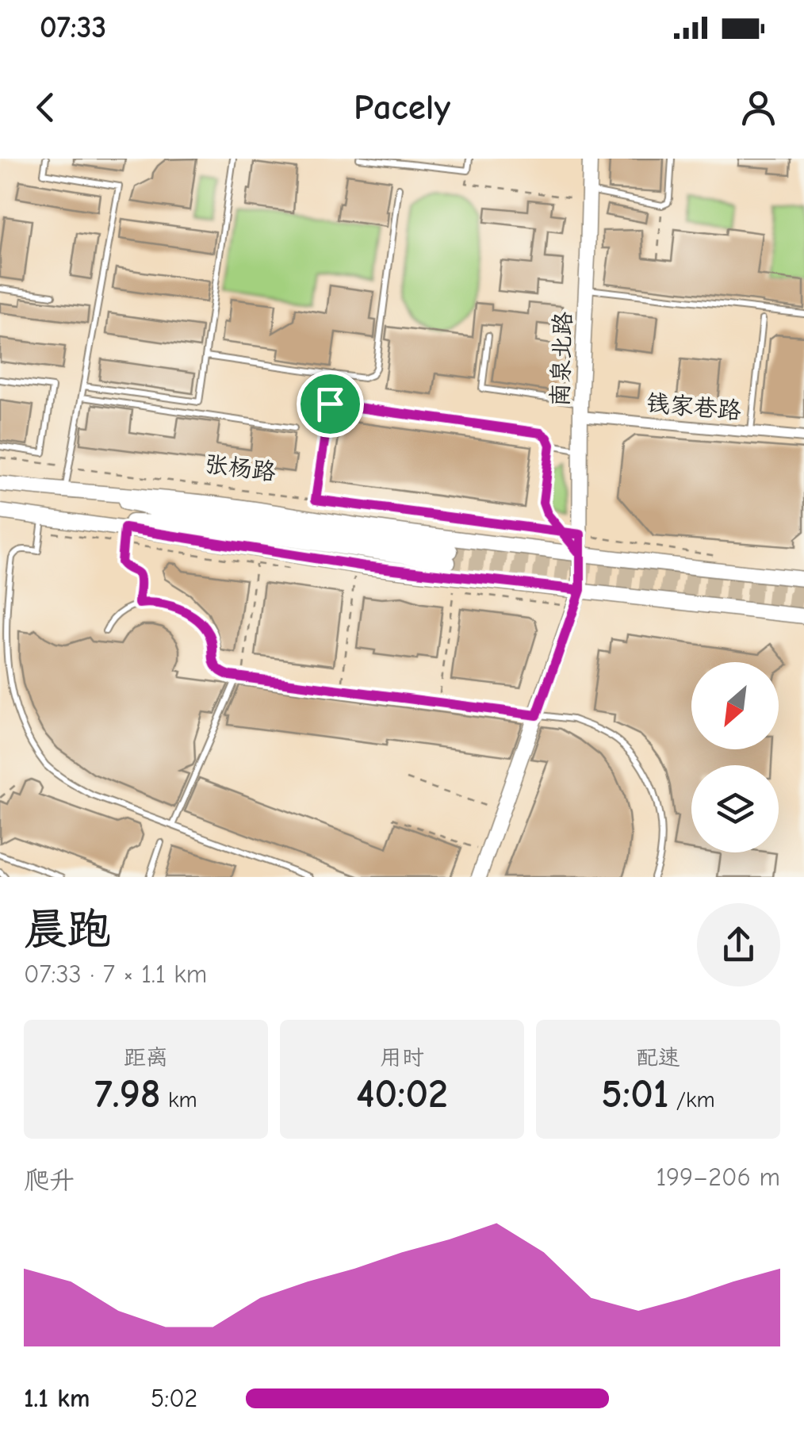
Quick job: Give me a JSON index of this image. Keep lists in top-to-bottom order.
{
  "streets": {
    "main road": ["南泉北路", "张杨路"],
    "street": ["钱家巷路"]
  },
  "crossings": [
    ["南泉北路", "钱家巷路"],
    ["南泉北路", "张杨路"]
  ],
  "north": "bottom left",
  "page": {
    "status": "07:33",
    "header": "Pacely",
    "heading": ["晨跑", "07:33 · 7 × 1.1 km"],
    "stats": [
      ["距离", "7.98 km"],
      ["用时", "40:02"],
      ["配速", "5:01 /km"]
    ],
    "chart": ["爬升", "199–206 m"],
    "list": [
      {
        "name": "1.1 km",
        "note": "5:02"
      }
    ]
  }
}
